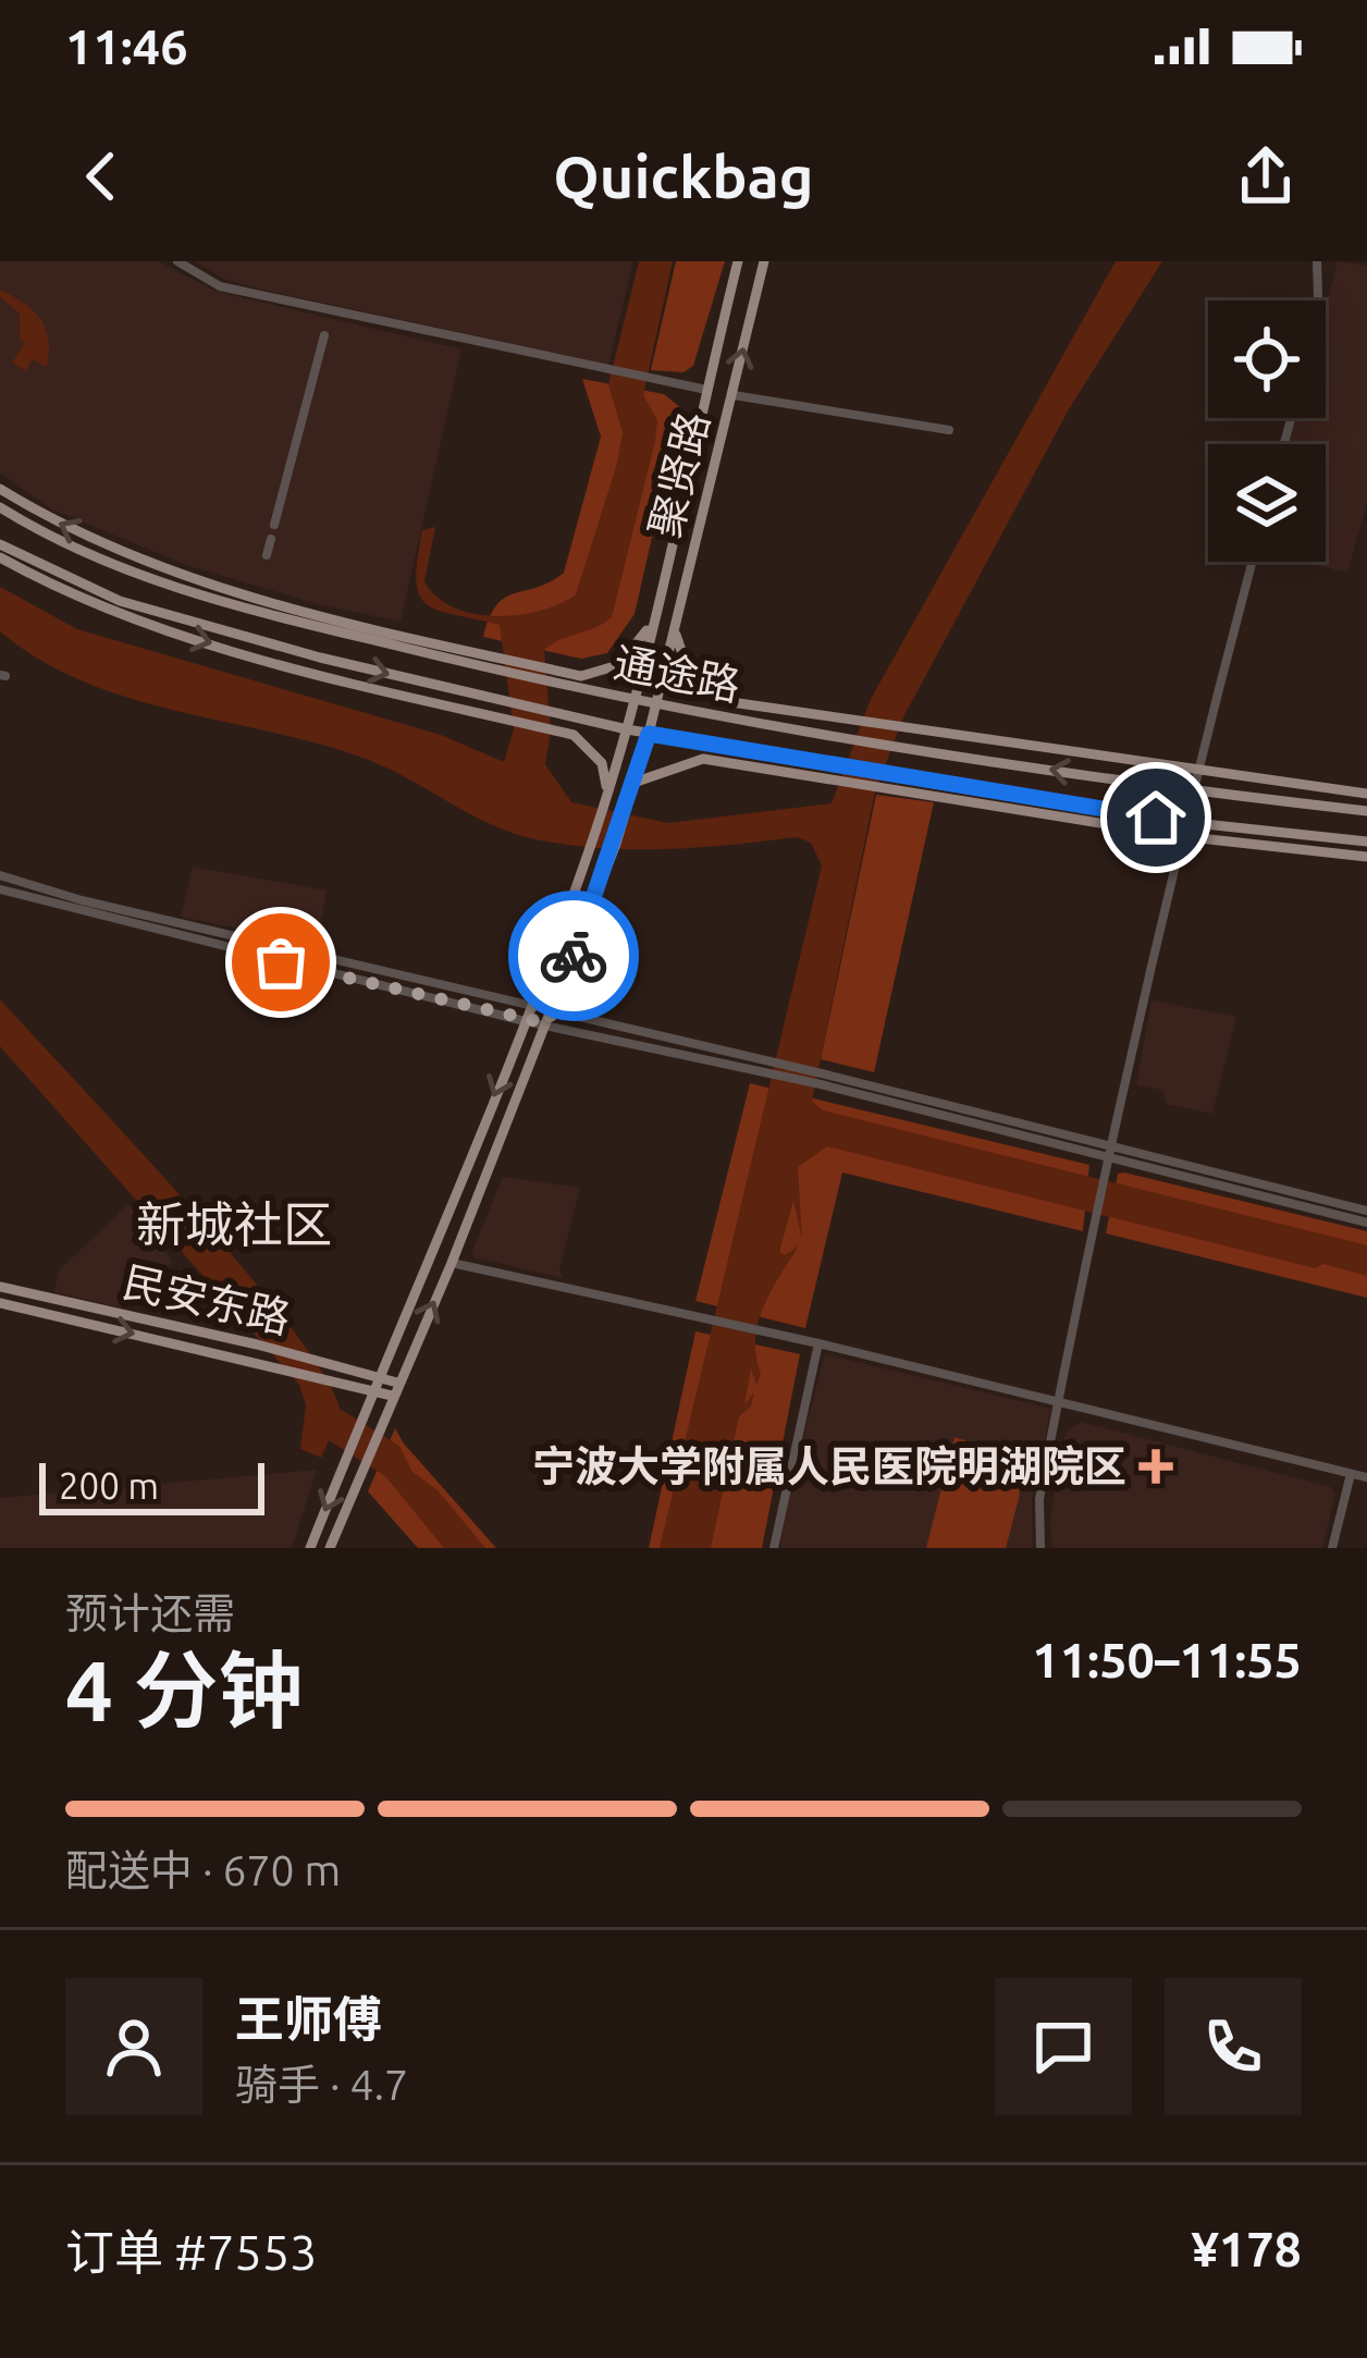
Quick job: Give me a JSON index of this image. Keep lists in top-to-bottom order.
{
  "streets": {
    "main road": ["聚贤路", "通途路", "民安东路"]
  },
  "crossings": [
    ["聚贤路", "通途路"],
    ["聚贤路", "民安东路"]
  ],
  "districts": ["新城社区"],
  "places": {
    "health": ["宁波大学附属人民医院明湖院区"]
  },
  "scale_bar": "200 m",
  "page": {
    "status": "11:46",
    "header": "Quickbag",
    "scale": "200 m",
    "heading": ["4 分钟", "预计还需", "11:50–11:55"],
    "panel": [
      "王师傅",
      "骑手 · 4.7",
      "订单 #7553",
      "¥178"
    ],
    "bar": "配送中 · 670 m"
  }
}
